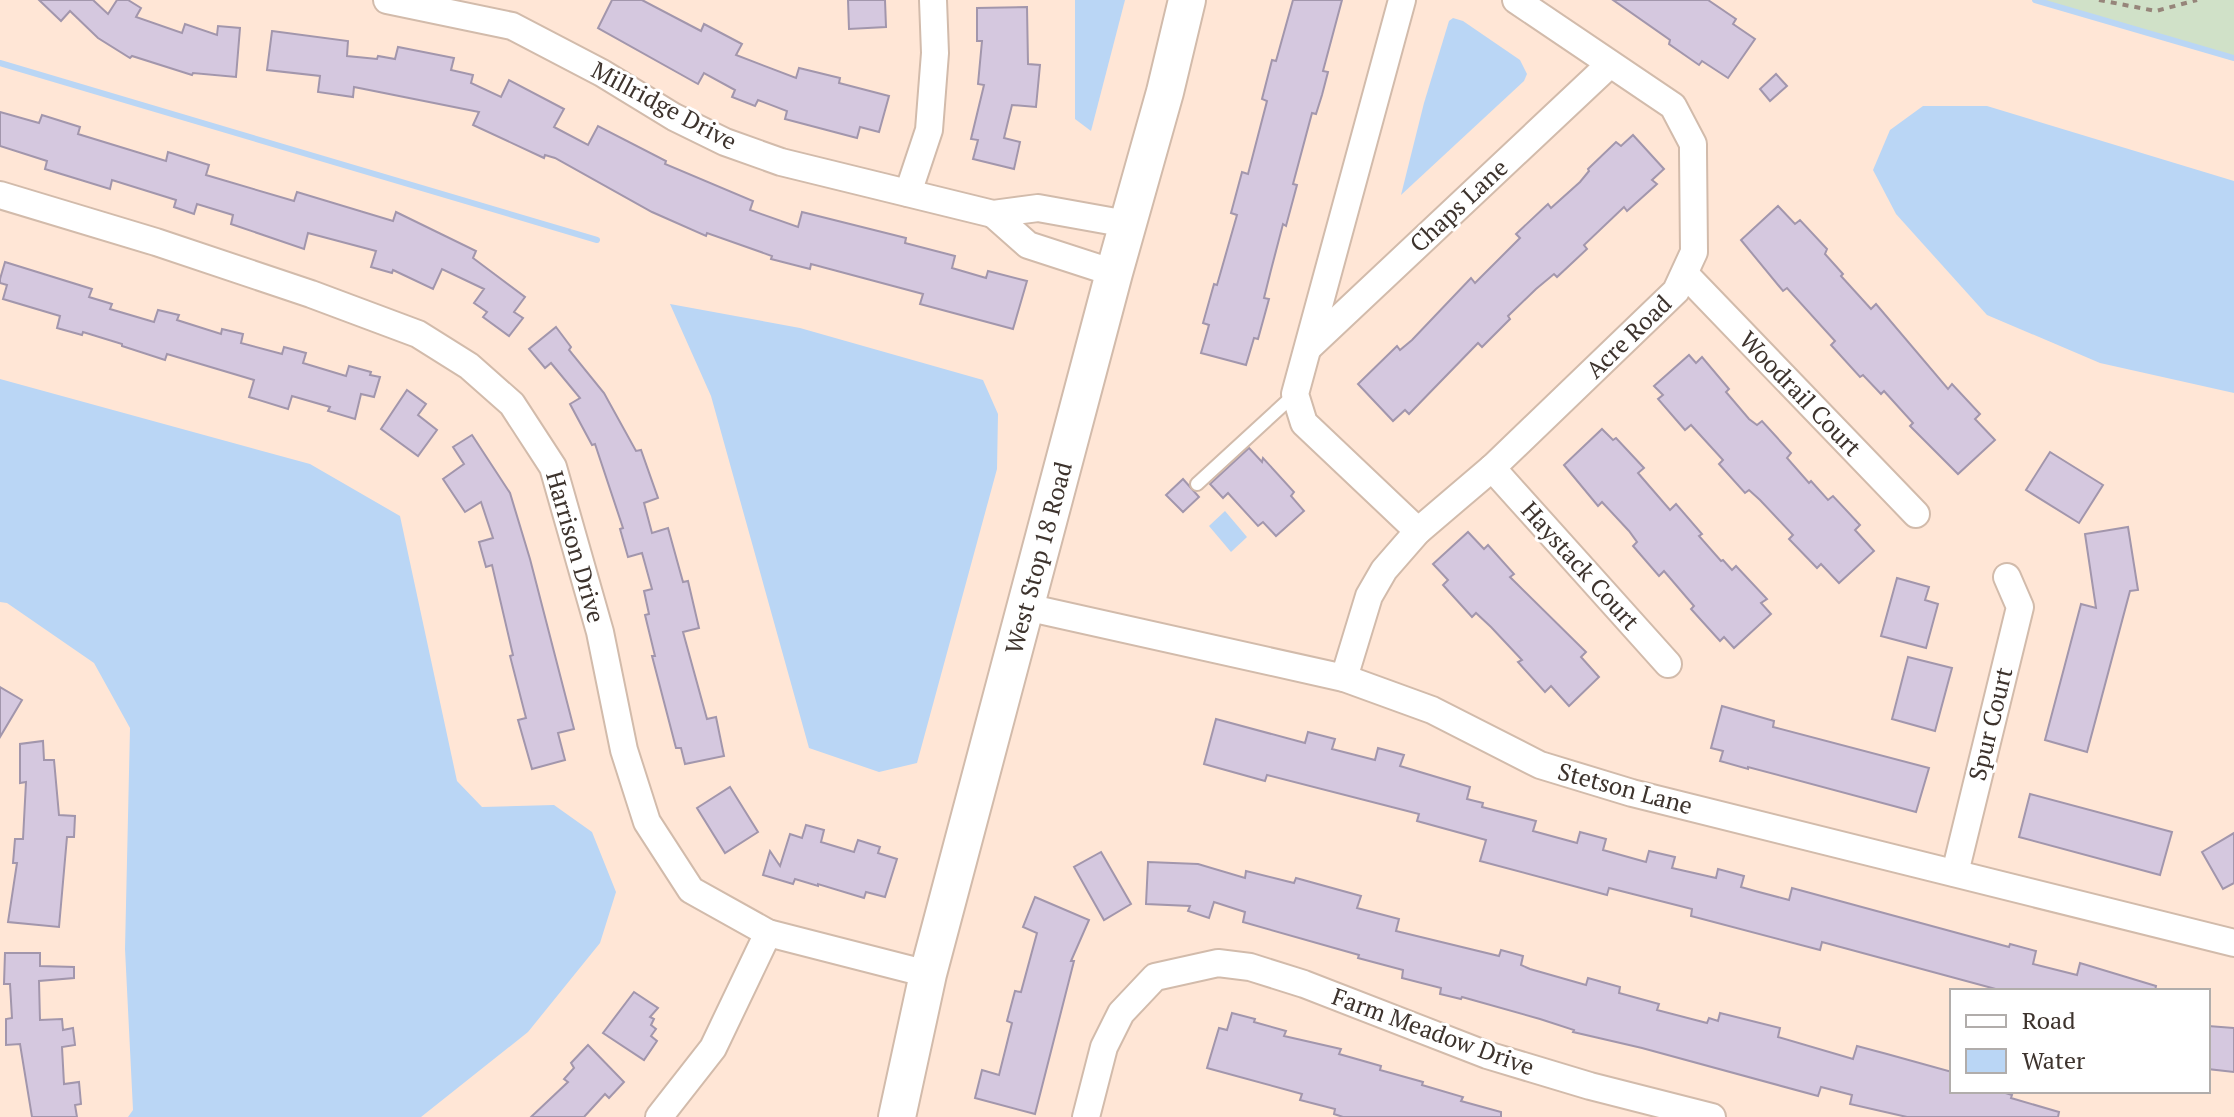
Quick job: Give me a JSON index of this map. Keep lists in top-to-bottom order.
{
  "streets": {
    "street": [
      "Millridge Drive",
      "Chaps Lane",
      "Acre Road",
      "Woodrail Court",
      "Harrison Drive",
      "West Stop 18 Road",
      "Haystack Court",
      "Spur Court",
      "Stetson Lane",
      "Farm Meadow Drive"
    ]
  },
  "crossings": [
    ["Millridge Drive", "West Stop 18 Road"],
    ["Chaps Lane", "Acre Road"],
    ["Acre Road", "Woodrail Court"],
    ["Acre Road", "Haystack Court"],
    ["Acre Road", "Stetson Lane"],
    ["Harrison Drive", "West Stop 18 Road"],
    ["West Stop 18 Road", "Stetson Lane"],
    ["Spur Court", "Stetson Lane"]
  ],
  "legend": ["Road", "Water"]
}
